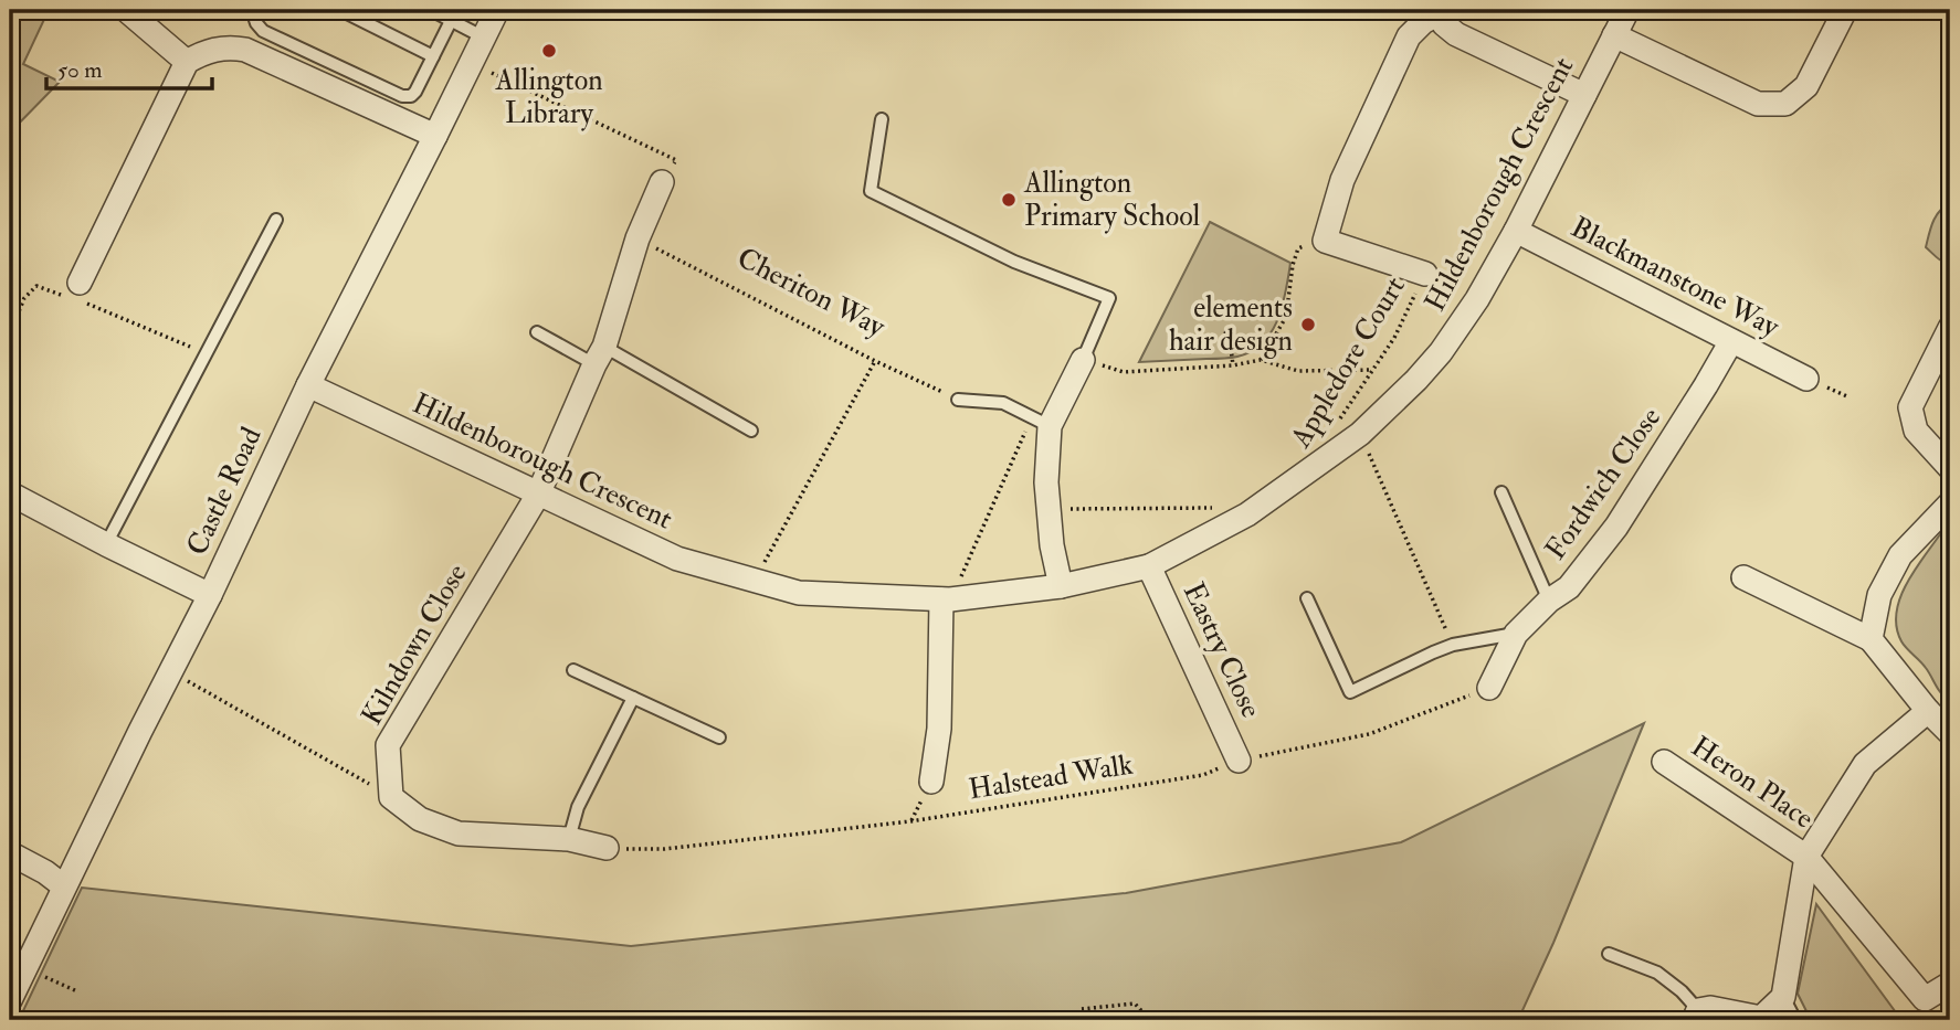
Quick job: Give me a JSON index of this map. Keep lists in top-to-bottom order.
{
  "streets": {
    "street": [
      "Hildenborough Crescent",
      "Blackmanstone Way",
      "Fordwich Close",
      "Castle Road",
      "Kilndown Close",
      "Eastry Close",
      "Heron Place"
    ],
    "path": ["Cheriton Way", "Appledore Court", "Halstead Walk"]
  },
  "crossings": [
    ["Hildenborough Crescent", "Blackmanstone Way"],
    ["Hildenborough Crescent", "Castle Road"],
    ["Hildenborough Crescent", "Kilndown Close"],
    ["Hildenborough Crescent", "Eastry Close"],
    ["Blackmanstone Way", "Fordwich Close"],
    ["Fordwich Close", "Halstead Walk"],
    ["Eastry Close", "Halstead Walk"]
  ],
  "places": ["Allington Library", "Allington Primary School", "elements hair design"],
  "scale_bar": "50 m"
}
